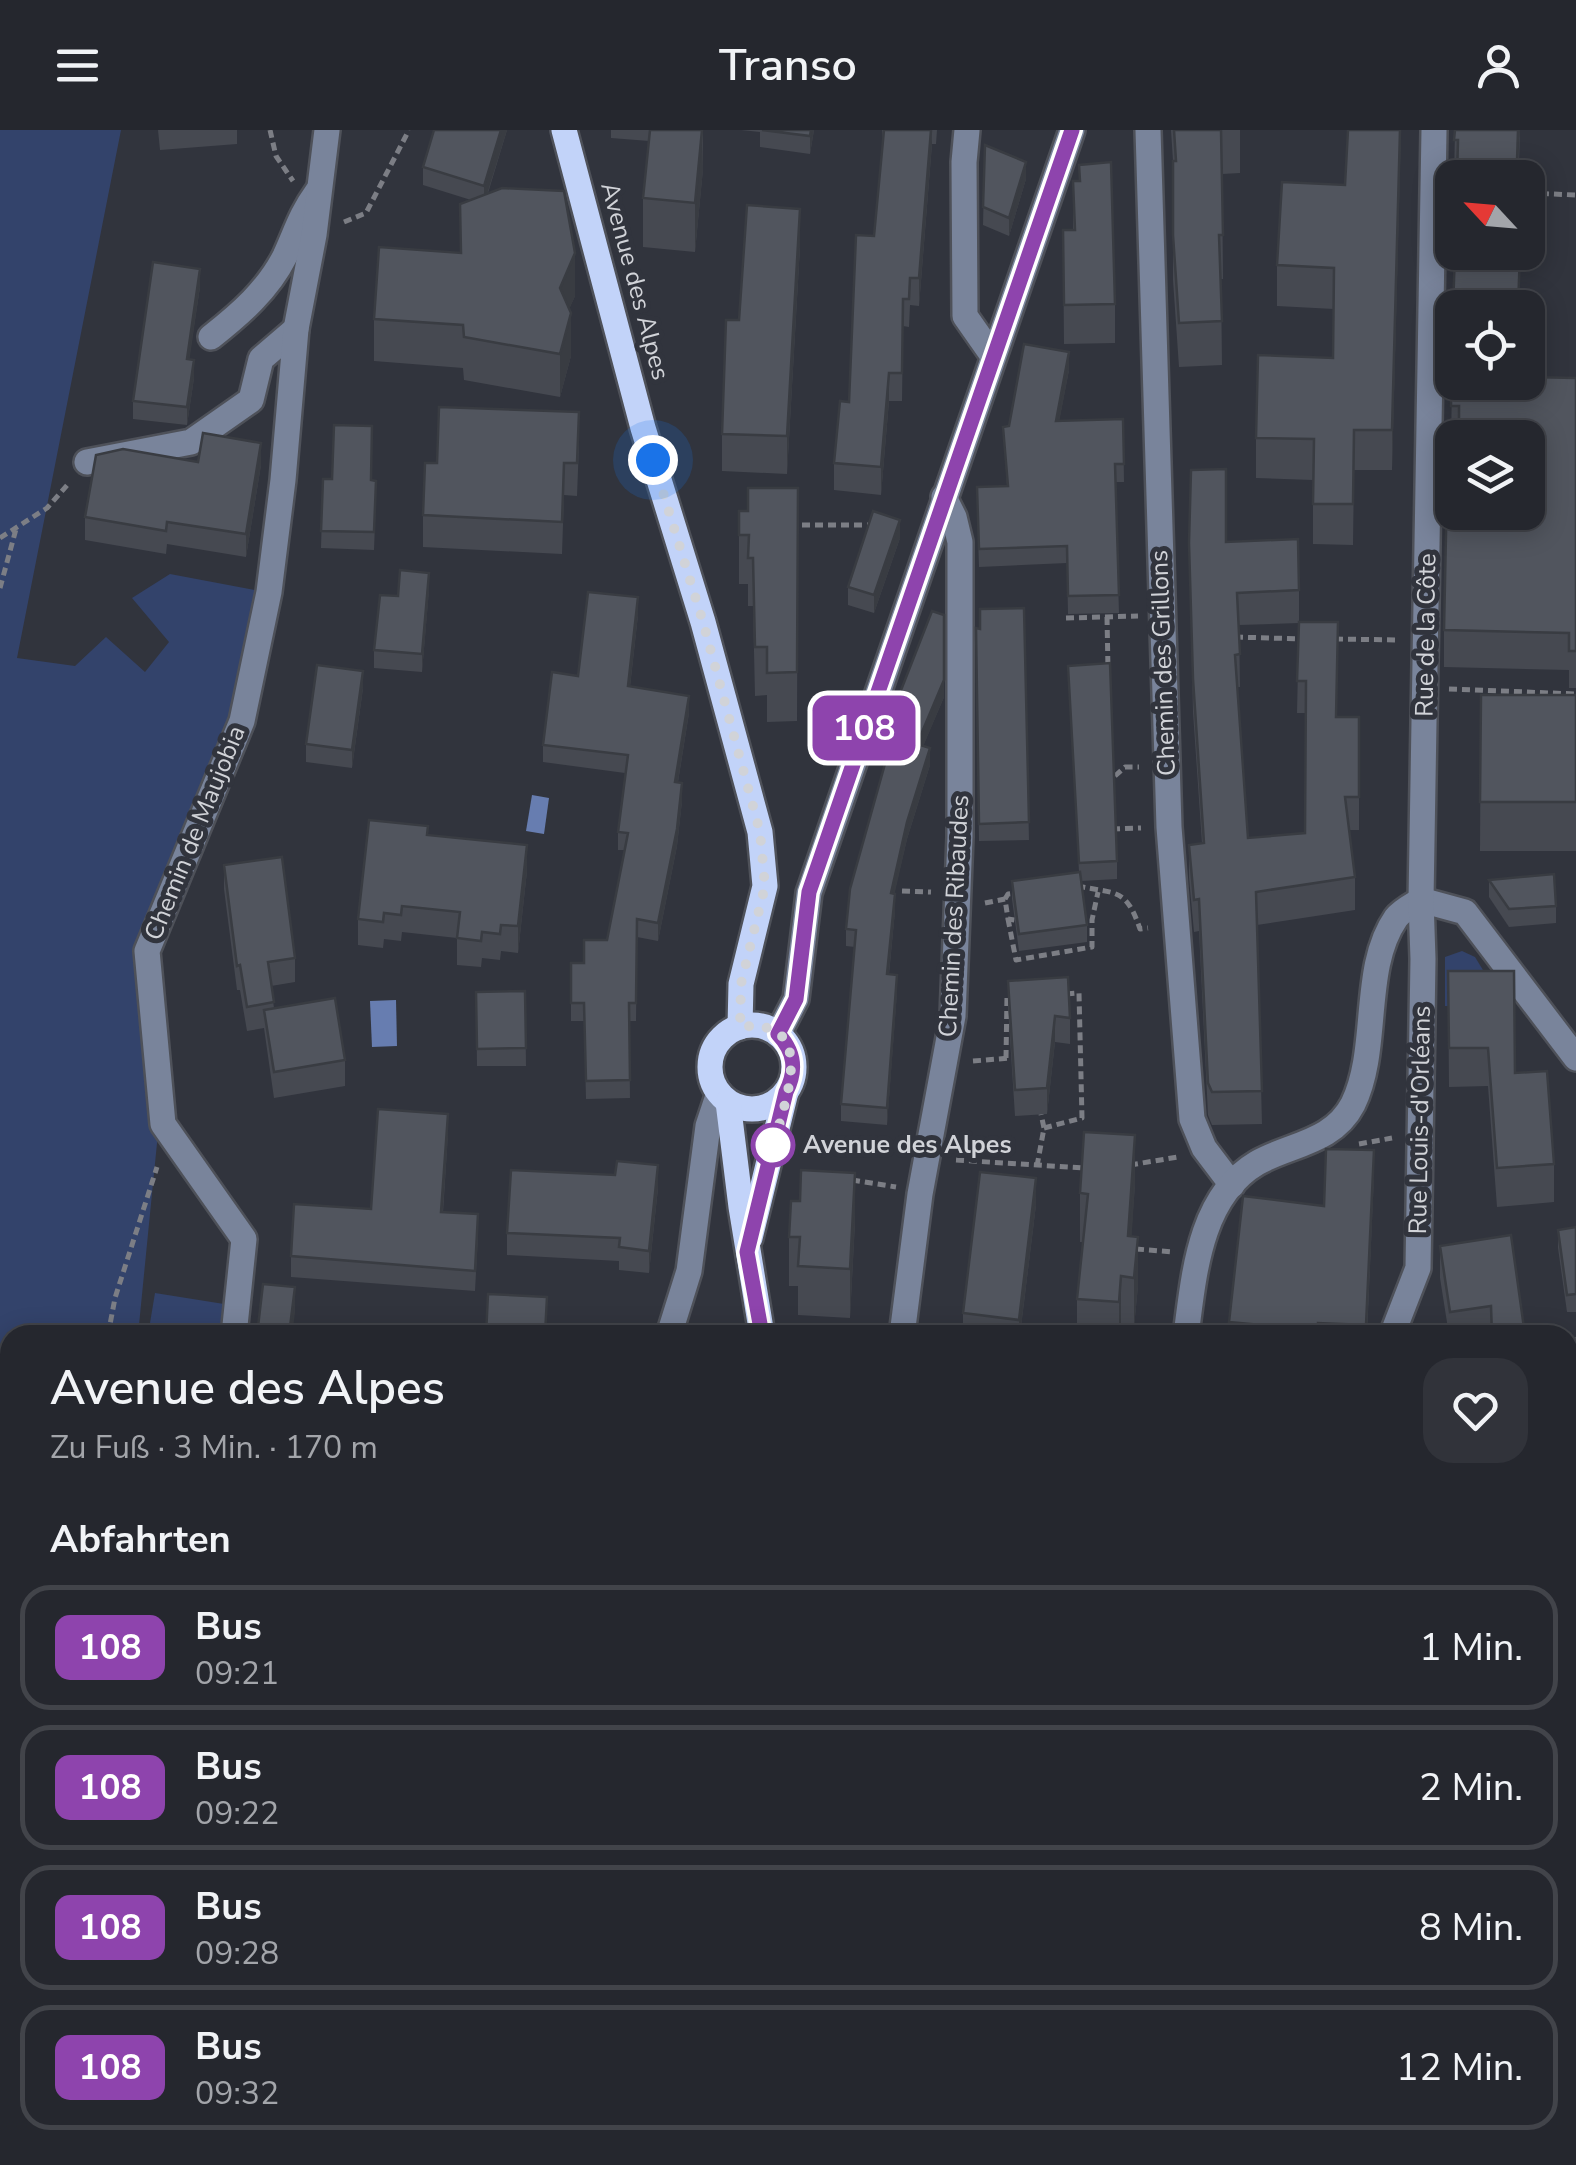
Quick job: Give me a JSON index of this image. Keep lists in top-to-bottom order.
{
  "streets": {
    "main road": ["Avenue des Alpes"],
    "street": [
      "Rue de la Côte",
      "Chemin des Grillons",
      "Chemin de Maujobia",
      "Chemin des Ribaudes",
      "Rue Louis-d'Orléans"
    ]
  },
  "crossings": [
    ["Rue de la Côte", "Rue Louis-d'Orléans"]
  ],
  "places": ["Avenue des Alpes"],
  "lines": ["bus line 108"],
  "north": "top left",
  "page": {
    "header": "Transo",
    "on_map": "108",
    "heading": [
      ["Avenue des Alpes", "Zu Fuß · 3 Min. · 170 m"],
      "Abfahrten"
    ],
    "list": [
      {
        "mark": "108",
        "name": "Bus",
        "note": "09:21",
        "value": "1 Min."
      },
      {
        "mark": "108",
        "name": "Bus",
        "note": "09:22",
        "value": "2 Min."
      },
      {
        "mark": "108",
        "name": "Bus",
        "note": "09:28",
        "value": "8 Min."
      },
      {
        "mark": "108",
        "name": "Bus",
        "note": "09:32",
        "value": "12 Min."
      }
    ]
  }
}
